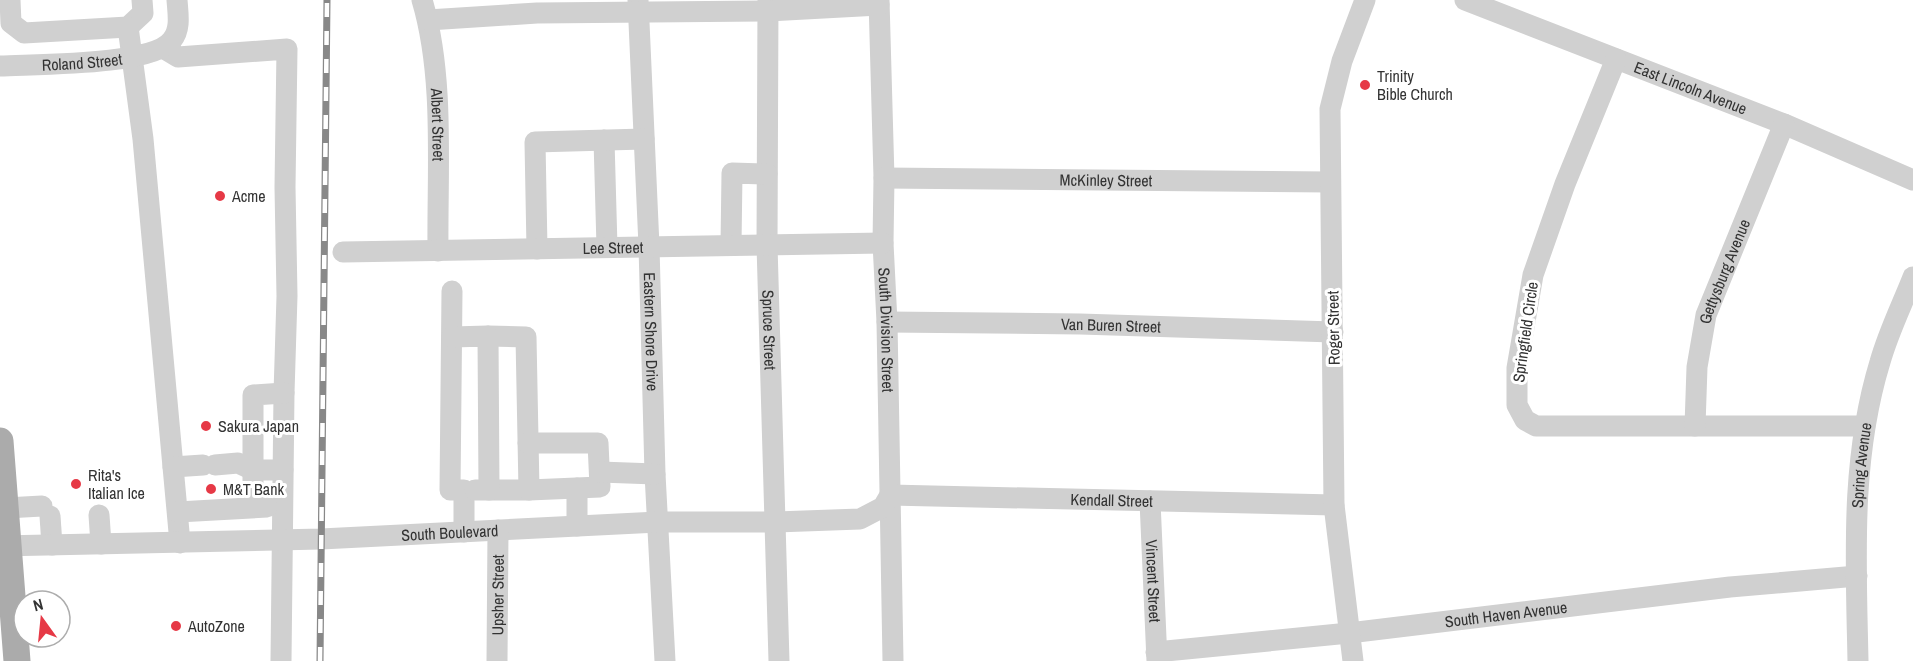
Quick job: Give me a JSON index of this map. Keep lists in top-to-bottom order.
{
  "streets": {
    "street": [
      "Roland Street",
      "East Lincoln Avenue",
      "Albert Street",
      "McKinley Street",
      "Lee Street",
      "Gettysburg Avenue",
      "Van Buren Street",
      "Roger Street",
      "South Division Street",
      "Eastern Shore Drive",
      "Spruce Street",
      "Springfield Circle",
      "Spring Avenue",
      "Kendall Street",
      "South Boulevard",
      "Vincent Street",
      "Upsher Street",
      "South Haven Avenue"
    ]
  },
  "crossings": [
    ["East Lincoln Avenue", "Gettysburg Avenue"],
    ["East Lincoln Avenue", "Springfield Circle"],
    ["Albert Street", "Lee Street"],
    ["McKinley Street", "Roger Street"],
    ["McKinley Street", "South Division Street"],
    ["Lee Street", "South Division Street"],
    ["Lee Street", "Eastern Shore Drive"],
    ["Lee Street", "Spruce Street"],
    ["Gettysburg Avenue", "Springfield Circle"],
    ["Van Buren Street", "Roger Street"],
    ["Van Buren Street", "South Division Street"],
    ["Roger Street", "Kendall Street"],
    ["Roger Street", "South Haven Avenue"],
    ["South Division Street", "Kendall Street"],
    ["South Division Street", "South Boulevard"],
    ["Eastern Shore Drive", "South Boulevard"],
    ["Spruce Street", "South Boulevard"],
    ["Springfield Circle", "Spring Avenue"],
    ["Spring Avenue", "South Haven Avenue"],
    ["Kendall Street", "South Boulevard"],
    ["Kendall Street", "Vincent Street"],
    ["South Boulevard", "Upsher Street"],
    ["Vincent Street", "South Haven Avenue"]
  ],
  "places": [
    "Trinity Bible Church",
    "Acme",
    "Sakura Japan",
    "Rita's Italian Ice",
    "M&T Bank",
    "AutoZone"
  ],
  "north": "top"
}
